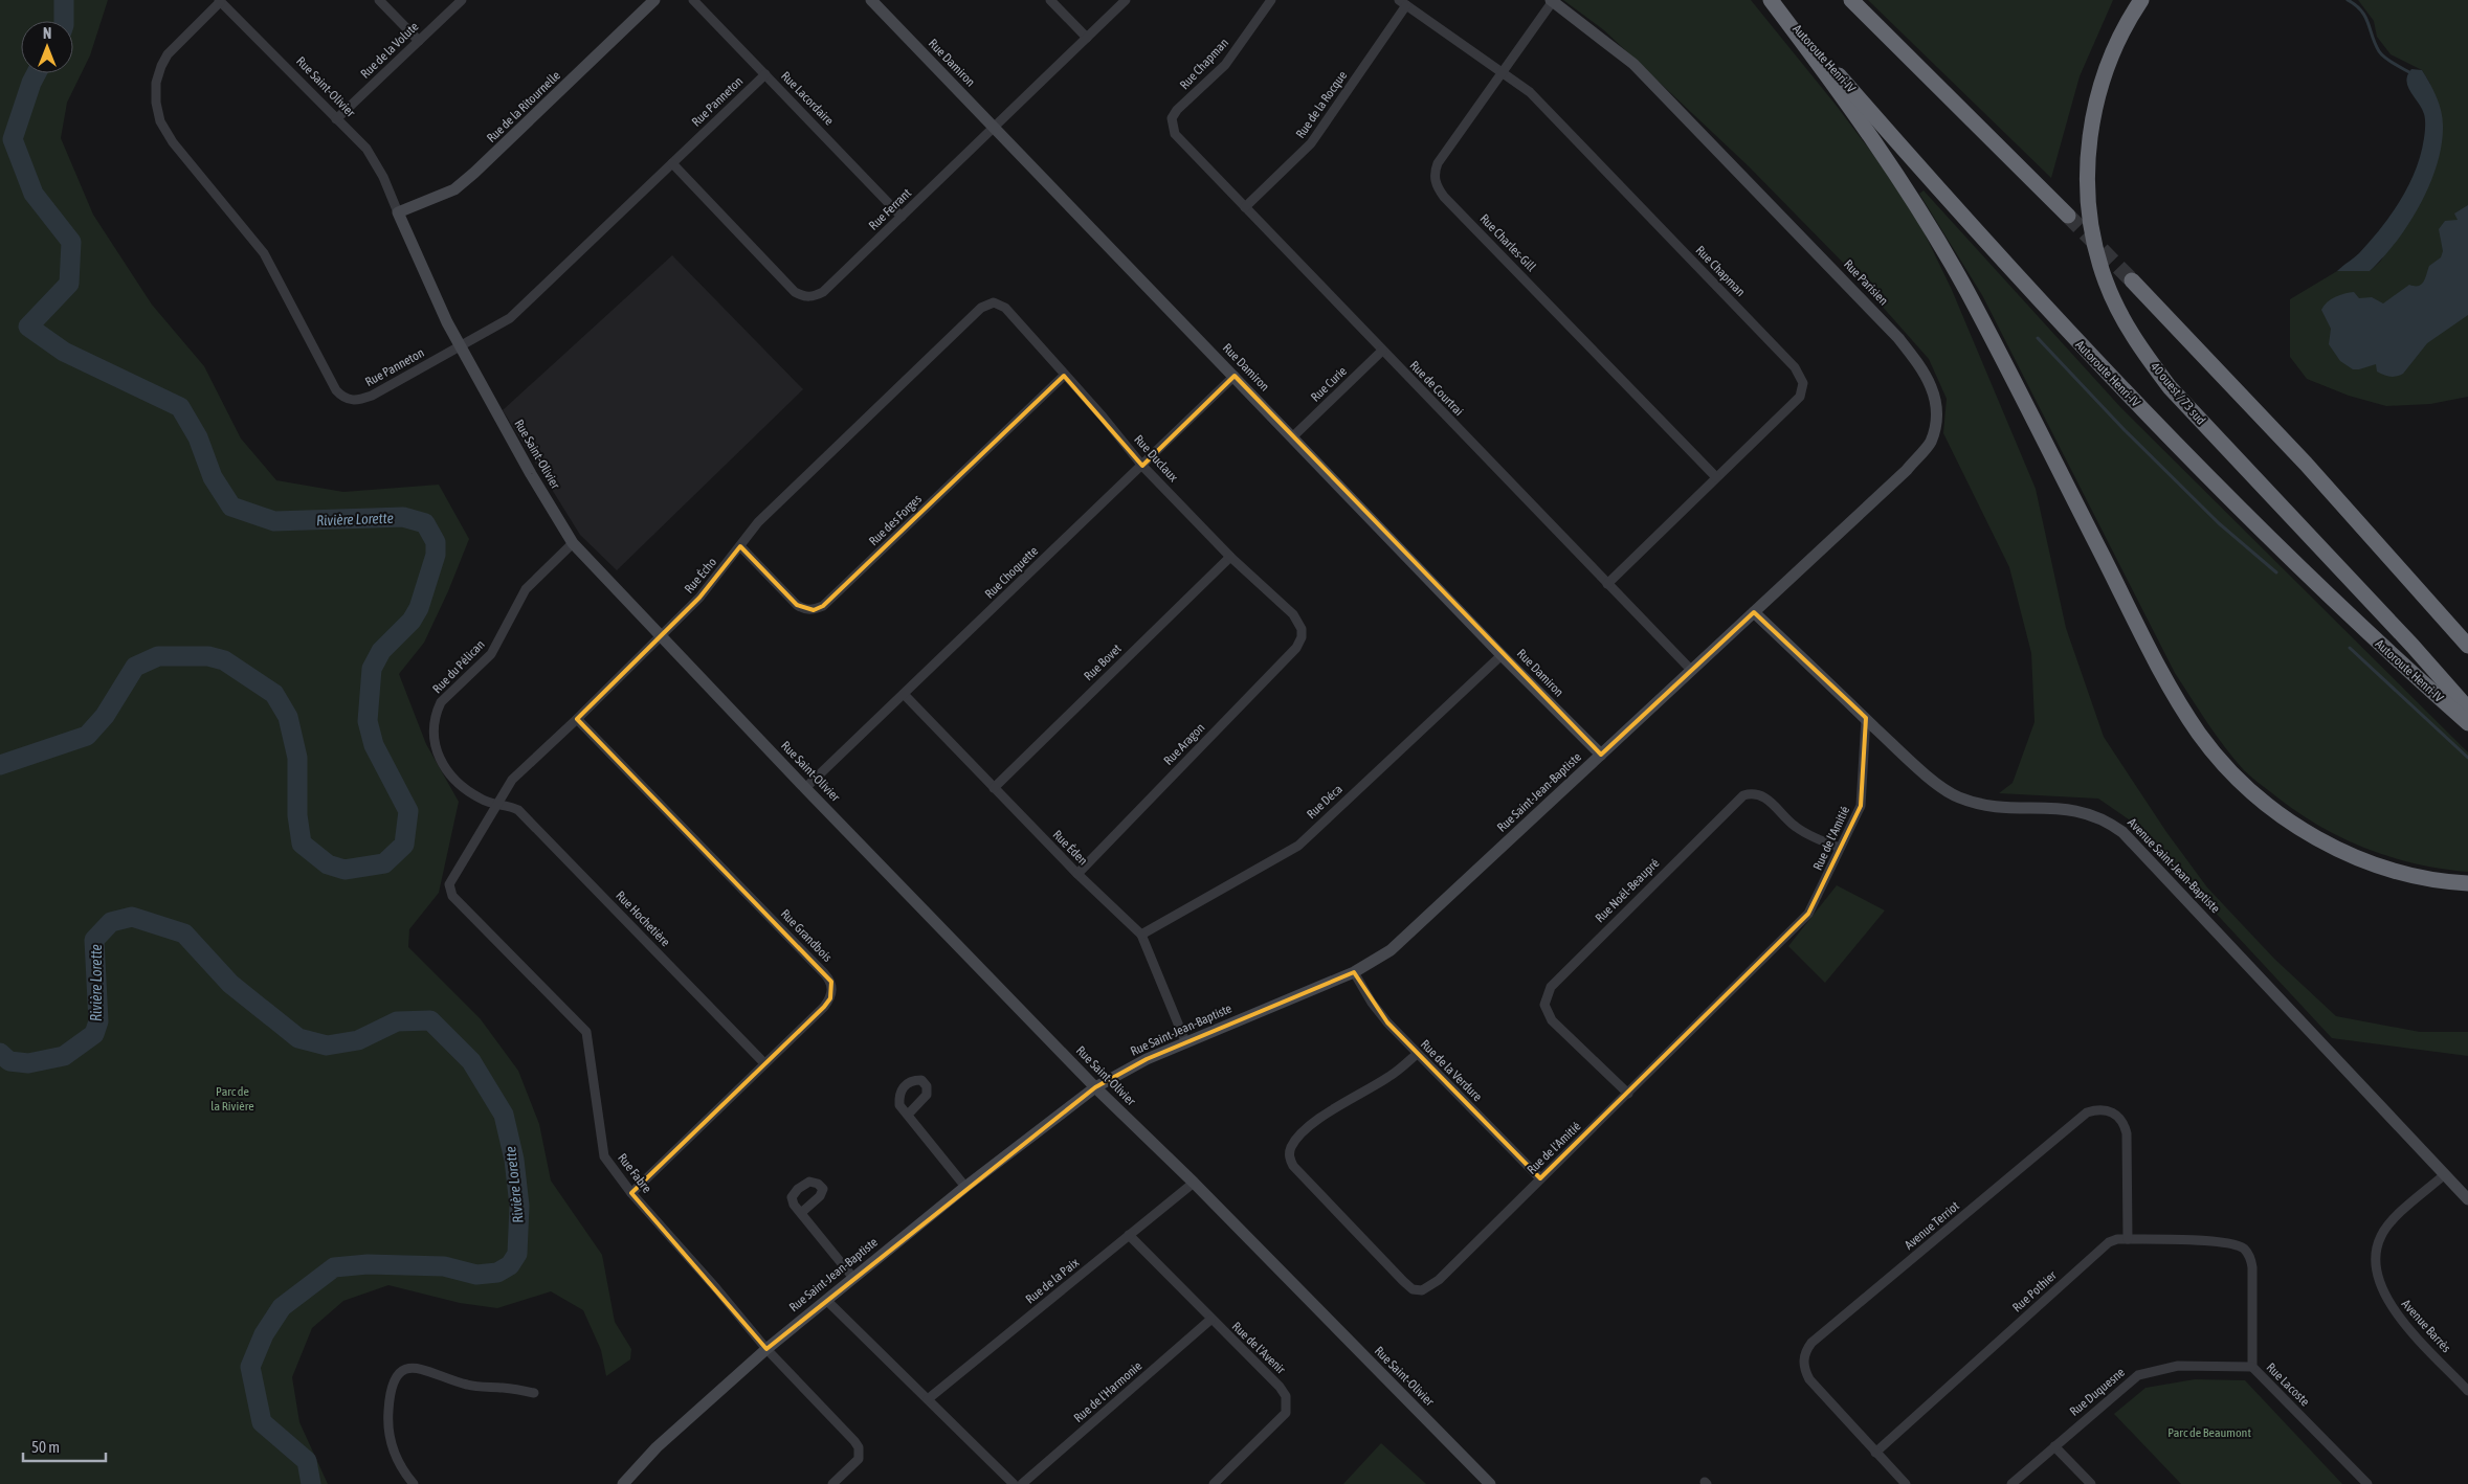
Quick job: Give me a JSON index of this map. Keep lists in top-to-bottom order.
{
  "streets": {
    "highway": ["Autoroute Henri-IV", "40 ouest / 73 sud"],
    "street": [
      "Rue de la Volute",
      "Rue Damiron",
      "Rue Chapman",
      "Rue Saint-Olivier",
      "Rue Lacordaire",
      "Rue Panneton",
      "Rue de la Rocque",
      "Rue de la Ritournelle",
      "Rue Ferrant",
      "Rue Charles-Gill",
      "Rue Parisien",
      "Rue Curie",
      "Rue de Courtrai",
      "Rue Duclaux",
      "Rue des Forges",
      "Rue Choquette",
      "Rue Écho",
      "Rue Bovet",
      "Rue du Pélican",
      "Rue Aragon",
      "Rue Saint-Jean-Baptiste",
      "Rue Déca",
      "Rue de l'Amitié",
      "Rue Éden",
      "Avenue Saint-Jean-Baptiste",
      "Rue Noël-Beaupré",
      "Rue Hochetière",
      "Rue Grandbois",
      "Rue de la Verdure",
      "Rue Fabre",
      "Avenue Terriot",
      "Rue de la Paix",
      "Rue Pothier",
      "Avenue Barrès",
      "Rue de l'Avenir",
      "Rue Lacoste",
      "Rue de l'Harmonie",
      "Rue Duquesne"
    ]
  },
  "crossings": [
    ["Rue de la Volute", "Rue Saint-Olivier"],
    ["Rue Damiron", "Rue Ferrant"],
    ["Rue Damiron", "Rue Curie"],
    ["Rue Damiron", "Rue Choquette"],
    ["Rue Damiron", "Rue Saint-Jean-Baptiste"],
    ["Rue Damiron", "Rue Déca"],
    ["Rue Chapman", "Rue de la Rocque"],
    ["Rue Chapman", "Rue Charles-Gill"],
    ["Rue Chapman", "Rue de Courtrai"],
    ["Rue Saint-Olivier", "Rue Panneton"],
    ["Rue Saint-Olivier", "Rue de la Ritournelle"],
    ["Rue Saint-Olivier", "Rue Choquette"],
    ["Rue Saint-Olivier", "Rue Écho"],
    ["Rue Saint-Olivier", "Rue du Pélican"],
    ["Rue Saint-Olivier", "Rue Saint-Jean-Baptiste"],
    ["Rue Saint-Olivier", "Rue de la Paix"],
    ["Rue Lacordaire", "Rue Panneton"],
    ["Rue Lacordaire", "Rue Ferrant"],
    ["Rue Panneton", "Rue Ferrant"],
    ["Rue de la Rocque", "Rue de Courtrai"],
    ["Rue Charles-Gill", "Rue Parisien"],
    ["Rue Parisien", "Rue Saint-Jean-Baptiste"],
    ["Rue Parisien", "Avenue Saint-Jean-Baptiste"],
    ["Rue Curie", "Rue de Courtrai"],
    ["Rue de Courtrai", "Rue Saint-Jean-Baptiste"],
    ["Rue Duclaux", "Rue des Forges"],
    ["Rue Duclaux", "Rue Choquette"],
    ["Rue Duclaux", "Rue Écho"],
    ["Rue Duclaux", "Rue Bovet"],
    ["Rue Duclaux", "Rue Aragon"],
    ["Rue des Forges", "Rue Écho"],
    ["Rue Choquette", "Rue Éden"],
    ["Rue Écho", "Rue du Pélican"],
    ["Rue Écho", "Rue Hochetière"],
    ["Rue Écho", "Rue Grandbois"],
    ["Rue Écho", "Rue Fabre"],
    ["Rue Bovet", "Rue Éden"],
    ["Rue du Pélican", "Rue Hochetière"],
    ["Rue Aragon", "Rue Éden"],
    ["Rue Saint-Jean-Baptiste", "Rue Éden"],
    ["Rue Saint-Jean-Baptiste", "Avenue Saint-Jean-Baptiste"],
    ["Rue Saint-Jean-Baptiste", "Rue de la Verdure"],
    ["Rue Saint-Jean-Baptiste", "Rue Fabre"],
    ["Rue Déca", "Rue Éden"],
    ["Rue de l'Amitié", "Avenue Saint-Jean-Baptiste"],
    ["Rue de l'Amitié", "Rue Noël-Beaupré"],
    ["Rue de l'Amitié", "Rue de la Verdure"],
    ["Avenue Saint-Jean-Baptiste", "Avenue Barrès"],
    ["Rue Hochetière", "Rue Grandbois"],
    ["Rue Grandbois", "Rue Fabre"],
    ["Avenue Terriot", "Rue Pothier"],
    ["Rue de la Paix", "Rue de l'Avenir"],
    ["Rue Pothier", "Rue Lacoste"],
    ["Rue de l'Avenir", "Rue de l'Harmonie"],
    ["Rue Lacoste", "Rue Duquesne"]
  ],
  "water": ["Rivière Lorette"],
  "parks": ["Parc de la Rivière", "Parc de Beaumont"],
  "scale_bar": "50 m",
  "north": "top"
}
